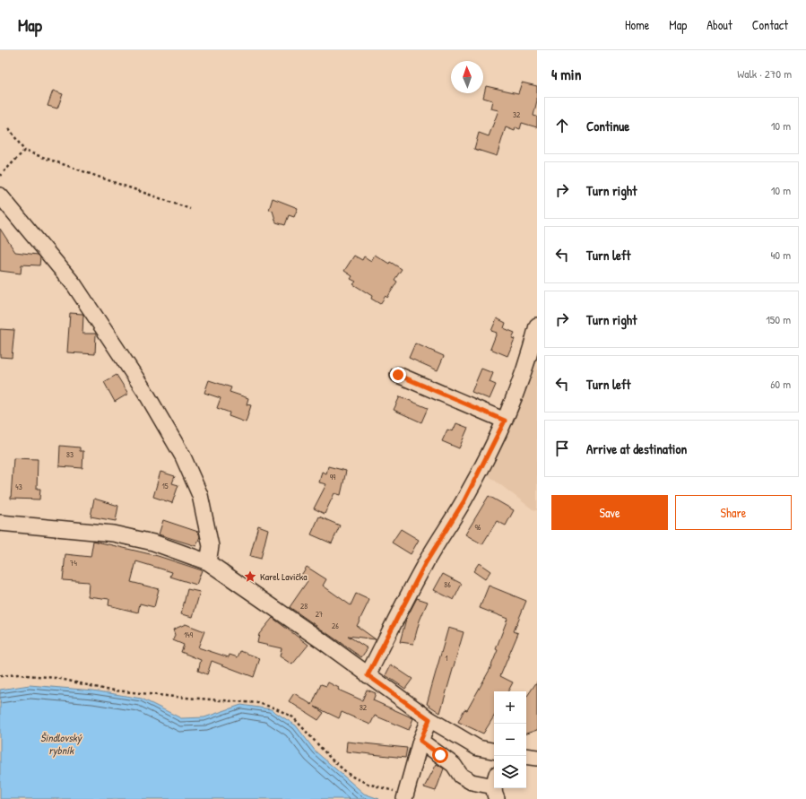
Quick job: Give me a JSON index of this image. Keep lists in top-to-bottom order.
{
  "water": ["Šindlovský rybník"],
  "places": {
    "place": ["Karel Lavička"]
  },
  "house_numbers": [
    "32",
    "83",
    "99",
    "15",
    "43",
    "96",
    "74",
    "86",
    "28",
    "27",
    "26",
    "149",
    "1",
    "82"
  ],
  "north": "top",
  "page": {
    "header": "Map",
    "nav": [
      "Home",
      "Map",
      "About",
      "Contact"
    ],
    "heading": ["4 min", "Walk · 270 m"],
    "list": [
      ["Continue", "10 m"],
      ["Turn right", "10 m"],
      ["Turn left", "40 m"],
      ["Turn right", "150 m"],
      ["Turn left", "60 m"],
      "Arrive at destination"
    ],
    "buttons": ["Save", "Share"],
    "map_buttons": ["+", "−"]
  }
}
